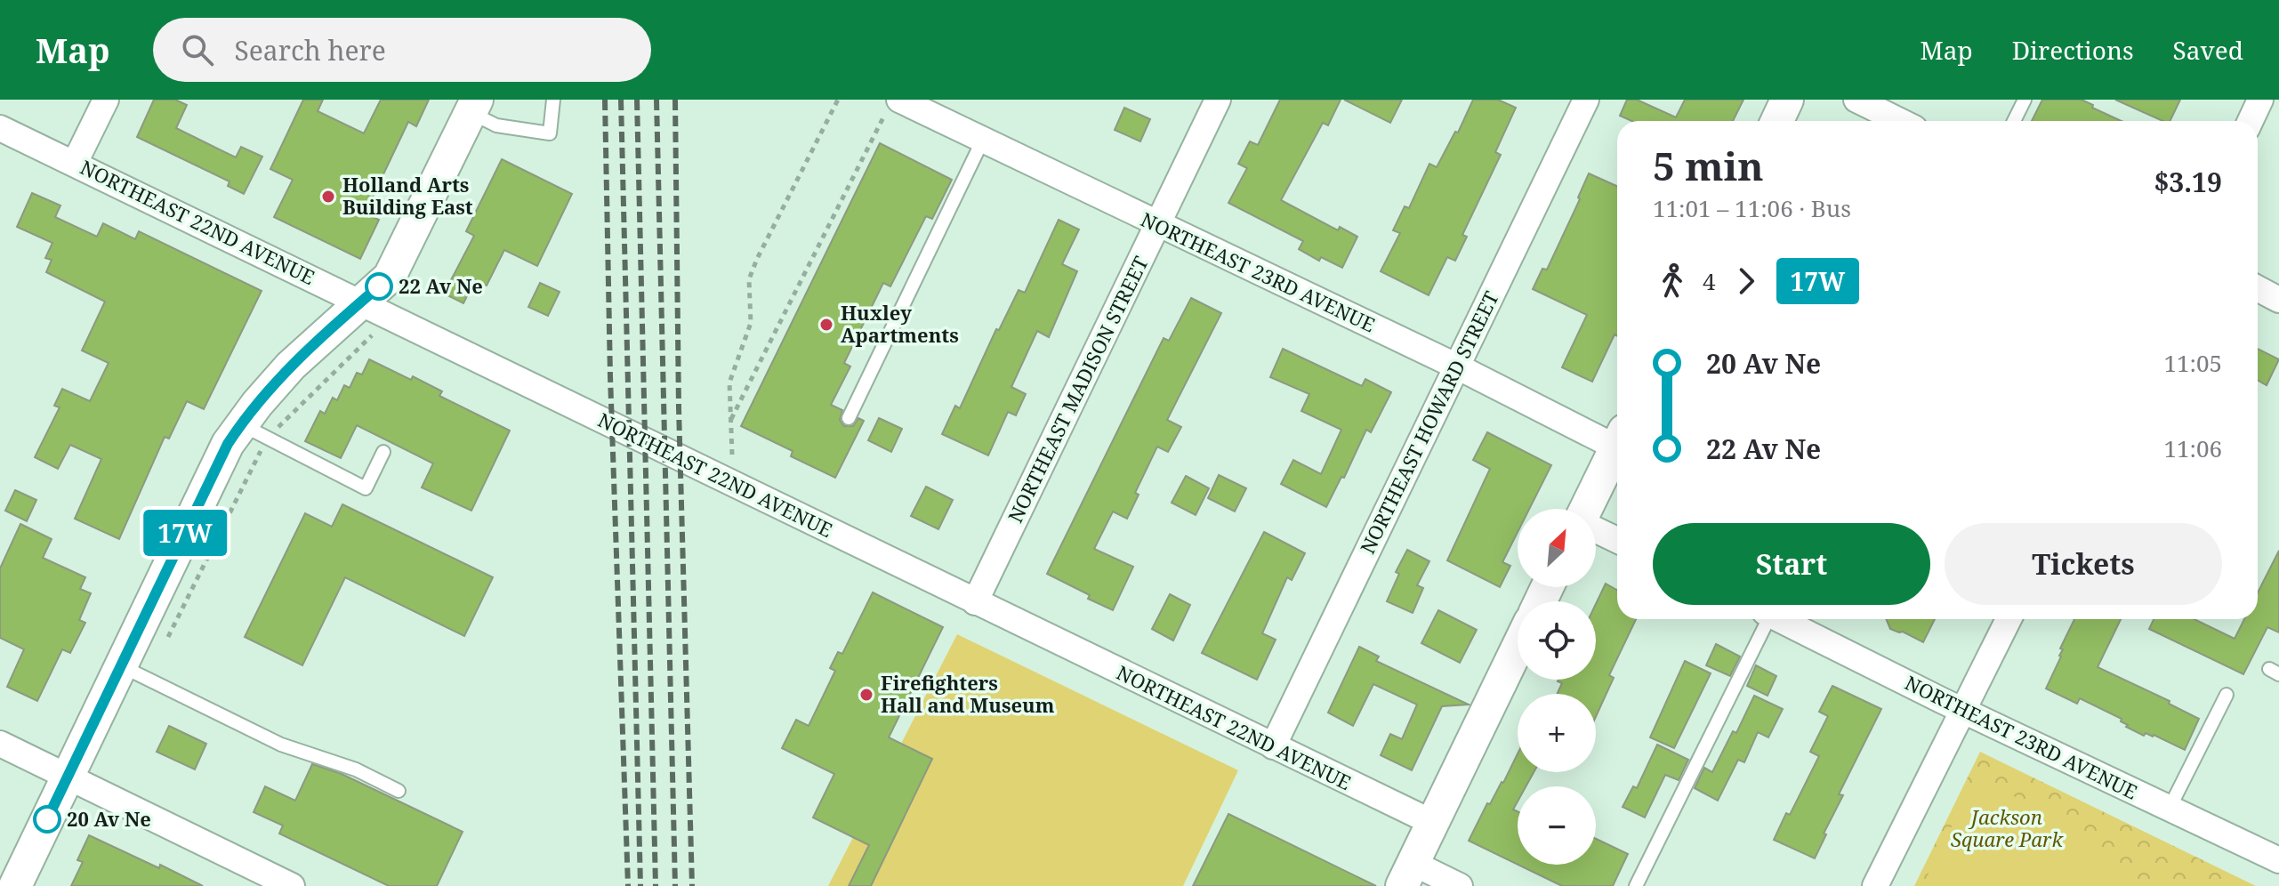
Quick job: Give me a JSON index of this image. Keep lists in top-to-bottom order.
{
  "streets": {
    "street": [
      "NORTHEAST 22ND AVENUE",
      "NORTHEAST 23RD AVENUE",
      "NORTHEAST MADISON STREET",
      "NORTHEAST HOWARD STREET"
    ]
  },
  "crossings": [
    ["NORTHEAST 22ND AVENUE", "NORTHEAST MADISON STREET"],
    ["NORTHEAST 22ND AVENUE", "NORTHEAST HOWARD STREET"],
    ["NORTHEAST 23RD AVENUE", "NORTHEAST MADISON STREET"],
    ["NORTHEAST 23RD AVENUE", "NORTHEAST HOWARD STREET"]
  ],
  "parks": ["Jackson Square Park"],
  "places": [
    "Holland Arts Building East",
    "22 Av Ne",
    "Huxley Apartments",
    "Firefighters Hall and Museum",
    "20 Av Ne"
  ],
  "lines": ["bus line 17W"],
  "north": "top right",
  "page": {
    "header": "Map",
    "search": "Search here",
    "nav": ["Map", "Directions", "Saved"],
    "on_map": "17W",
    "heading": ["5 min", "11:01 – 11:06 · Bus", "$3.19"],
    "legs": ["4", "17W"],
    "list": [
      {
        "name": "20 Av Ne",
        "value": "11:05"
      },
      {
        "name": "22 Av Ne",
        "value": "11:06"
      }
    ],
    "map_buttons": ["+", "−"],
    "buttons": ["Start", "Tickets"]
  }
}
